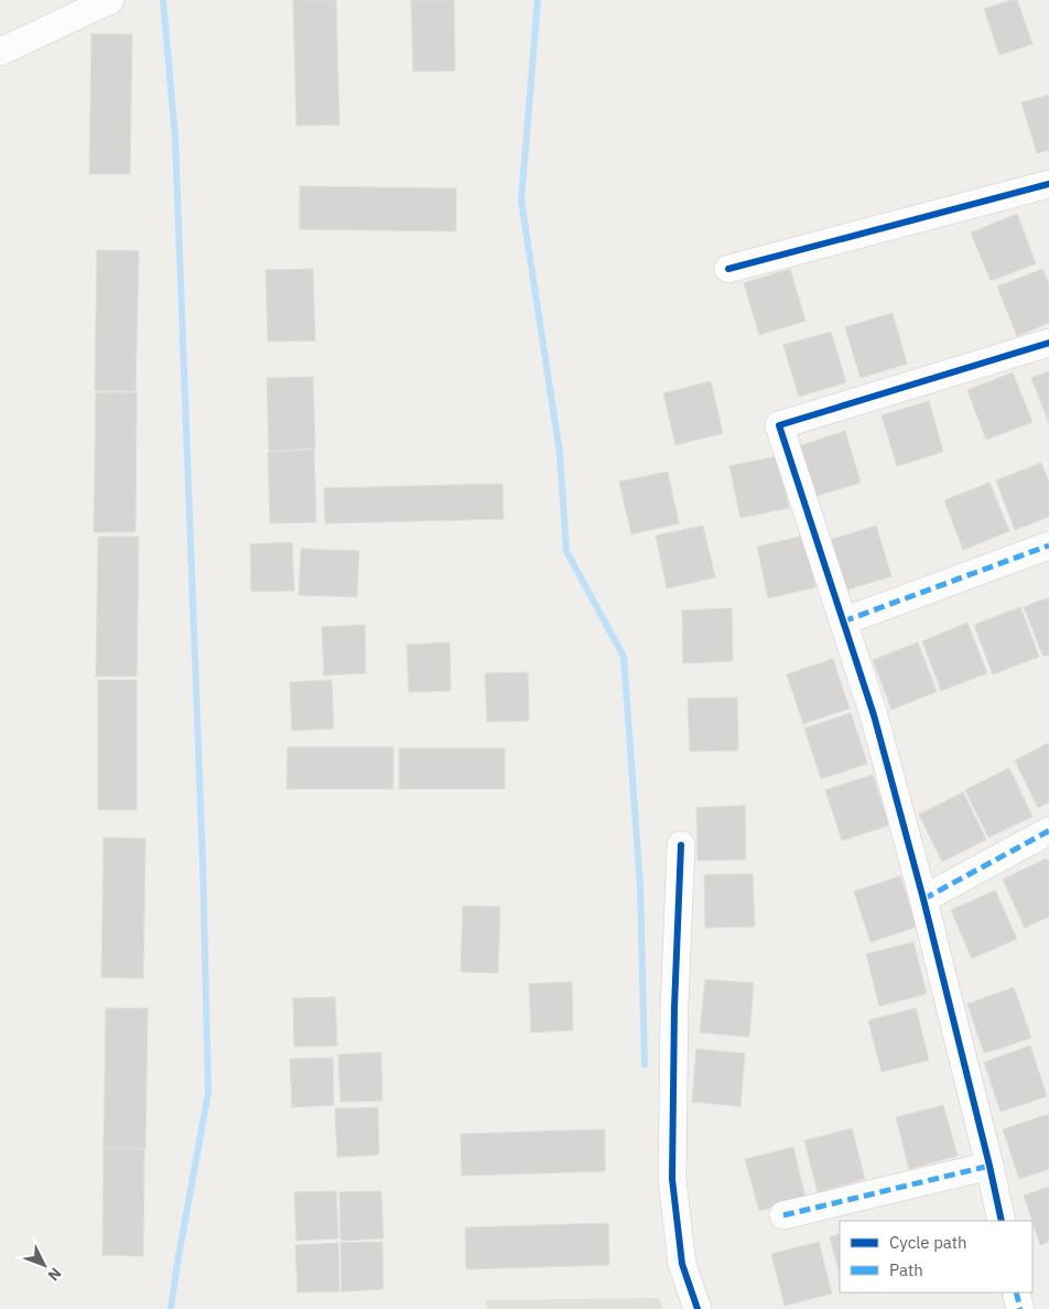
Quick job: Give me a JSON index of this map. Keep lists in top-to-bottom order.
{
  "legend": ["Cycle path", "Path"],
  "north": "bottom right"
}
